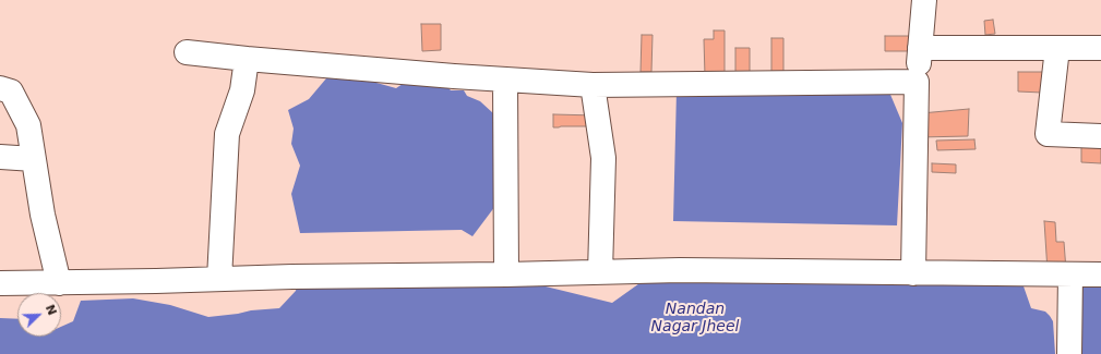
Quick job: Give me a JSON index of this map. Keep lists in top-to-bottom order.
{
  "water": ["Nandan Nagar Jheel"],
  "north": "top right"
}
